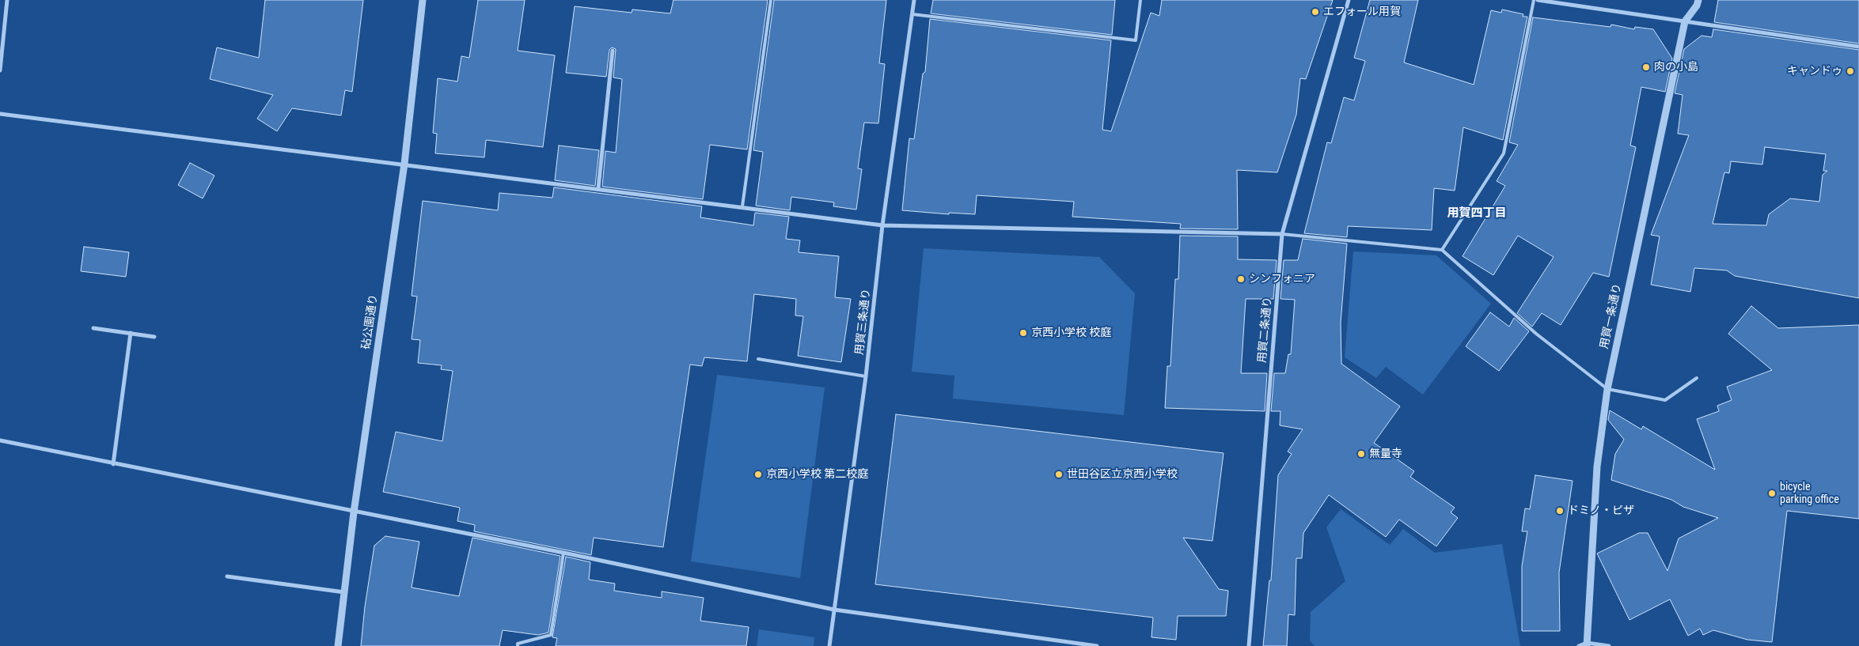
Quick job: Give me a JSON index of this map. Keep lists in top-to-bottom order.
{
  "streets": {
    "street": [
      "用賀一条通り",
      "砧公園通り",
      "用賀三条通り",
      "用賀二条通り"
    ]
  },
  "districts": ["用賀四丁目"],
  "places": [
    "エフォール用賀",
    "肉の小島",
    "キャンドゥ",
    "シンフォニア",
    "京西小学校 校庭",
    "無量寺",
    "京西小学校 第二校庭",
    "世田谷区立京西小学校",
    "bicycle parking office",
    "ドミノ・ピザ"
  ]
}
